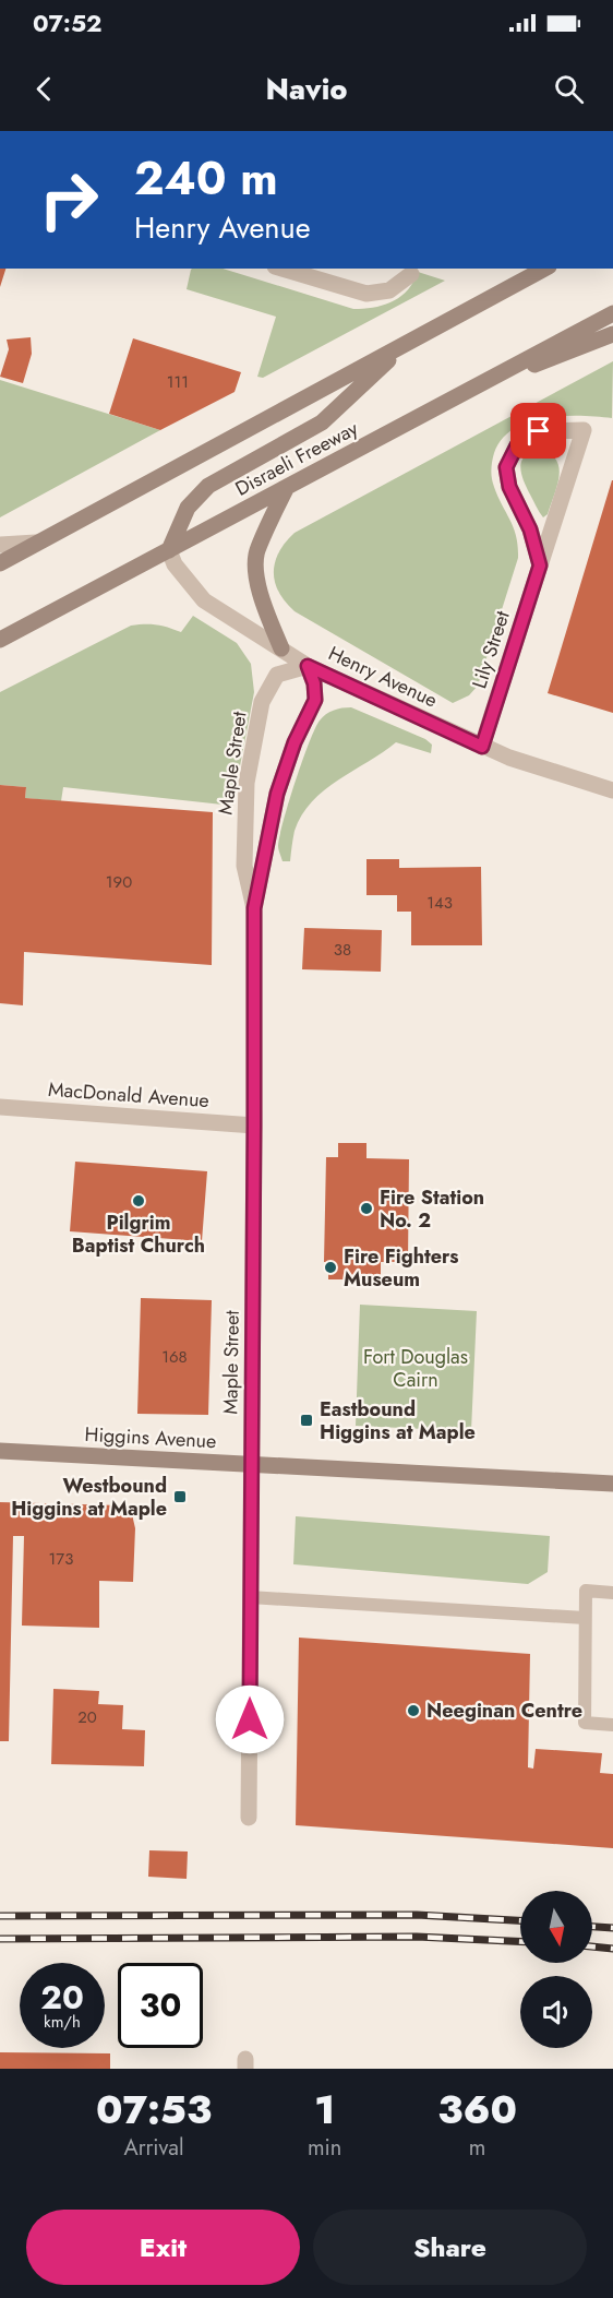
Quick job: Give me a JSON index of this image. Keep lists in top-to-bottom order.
{
  "streets": {
    "main road": ["Disraeli Freeway", "Higgins Avenue"],
    "street": [
      "Lily Street",
      "Henry Avenue",
      "Maple Street",
      "MacDonald Avenue"
    ]
  },
  "crossings": [
    ["Disraeli Freeway", "Henry Avenue"],
    ["Lily Street", "Henry Avenue"],
    ["Henry Avenue", "Maple Street"],
    ["Maple Street", "MacDonald Avenue"],
    ["Maple Street", "Higgins Avenue"]
  ],
  "parks": ["Fort Douglas Cairn"],
  "places": {
    "other": [
      "Pilgrim Baptist Church",
      "Fire Station No. 2",
      "Fire Fighters Museum",
      "Neeginan Centre"
    ],
    "transit": ["Eastbound Higgins at Maple", "Westbound Higgins at Maple"]
  },
  "house_numbers": [
    "111",
    "190",
    "143",
    "38",
    "168",
    "173",
    "20"
  ],
  "north": "bottom",
  "page": {
    "status": "07:52",
    "header": "Navio",
    "turn": ["240 m", "Henry Avenue"],
    "speed": "20 km/h",
    "limit": "30",
    "eta": [
      "07:53",
      "Arrival",
      "1",
      "min",
      "360",
      "m"
    ],
    "buttons": ["Exit", "Share"]
  }
}
